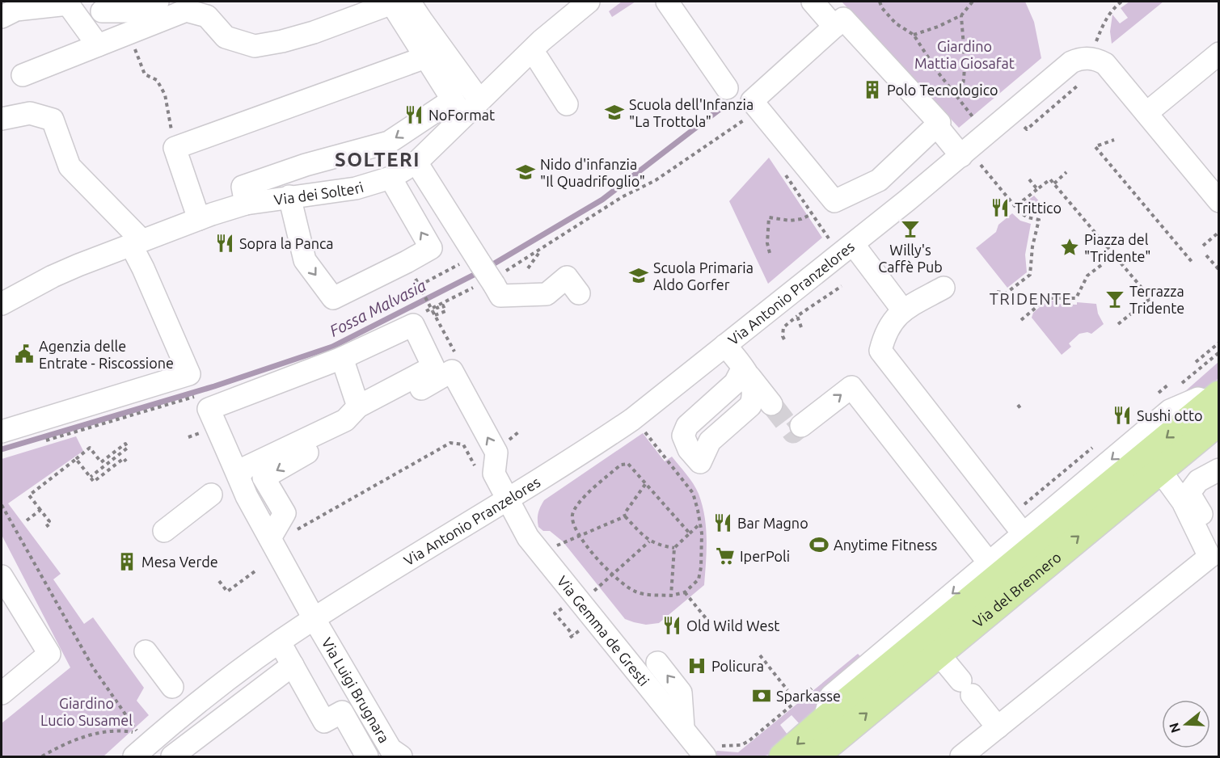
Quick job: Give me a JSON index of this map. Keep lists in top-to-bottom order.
{
  "streets": {
    "main road": ["Via del Brennero"],
    "street": [
      "Via dei Solteri",
      "Via Antonio Pranzelores",
      "Via Gemma de Gresti",
      "Via Luigi Brugnara"
    ]
  },
  "crossings": [
    ["Via Antonio Pranzelores", "Via Gemma de Gresti"],
    ["Via Antonio Pranzelores", "Via Luigi Brugnara"]
  ],
  "districts": ["SOLTERI", "TRIDENTE"],
  "water": ["Fossa Malvasia"],
  "parks": ["Giardino Mattia Giosafat", "Giardino Lucio Susamel"],
  "places": {
    "building": ["Polo Tecnologico", "Mesa Verde"],
    "school or university": ["Scuola dell'Infanzia \"La Trottola\"", "Nido d'infanzia \"Il Quadrifoglio\"", "Scuola Primaria Aldo Gorfer"],
    "restaurant": [
      "NoFormat",
      "Trittico",
      "Sopra la Panca",
      "Sushi otto",
      "Bar Magno",
      "Old Wild West"
    ],
    "bar": ["Willy's Caffè Pub", "Terrazza Tridente"],
    "place": ["Piazza del \"Tridente\""],
    "public building": ["Agenzia delle Entrate - Riscossione"],
    "sports": ["Anytime Fitness"],
    "supermarket": ["IperPoli"],
    "hospital": ["Policura"],
    "bank": ["Sparkasse"]
  },
  "north": "left"
}
